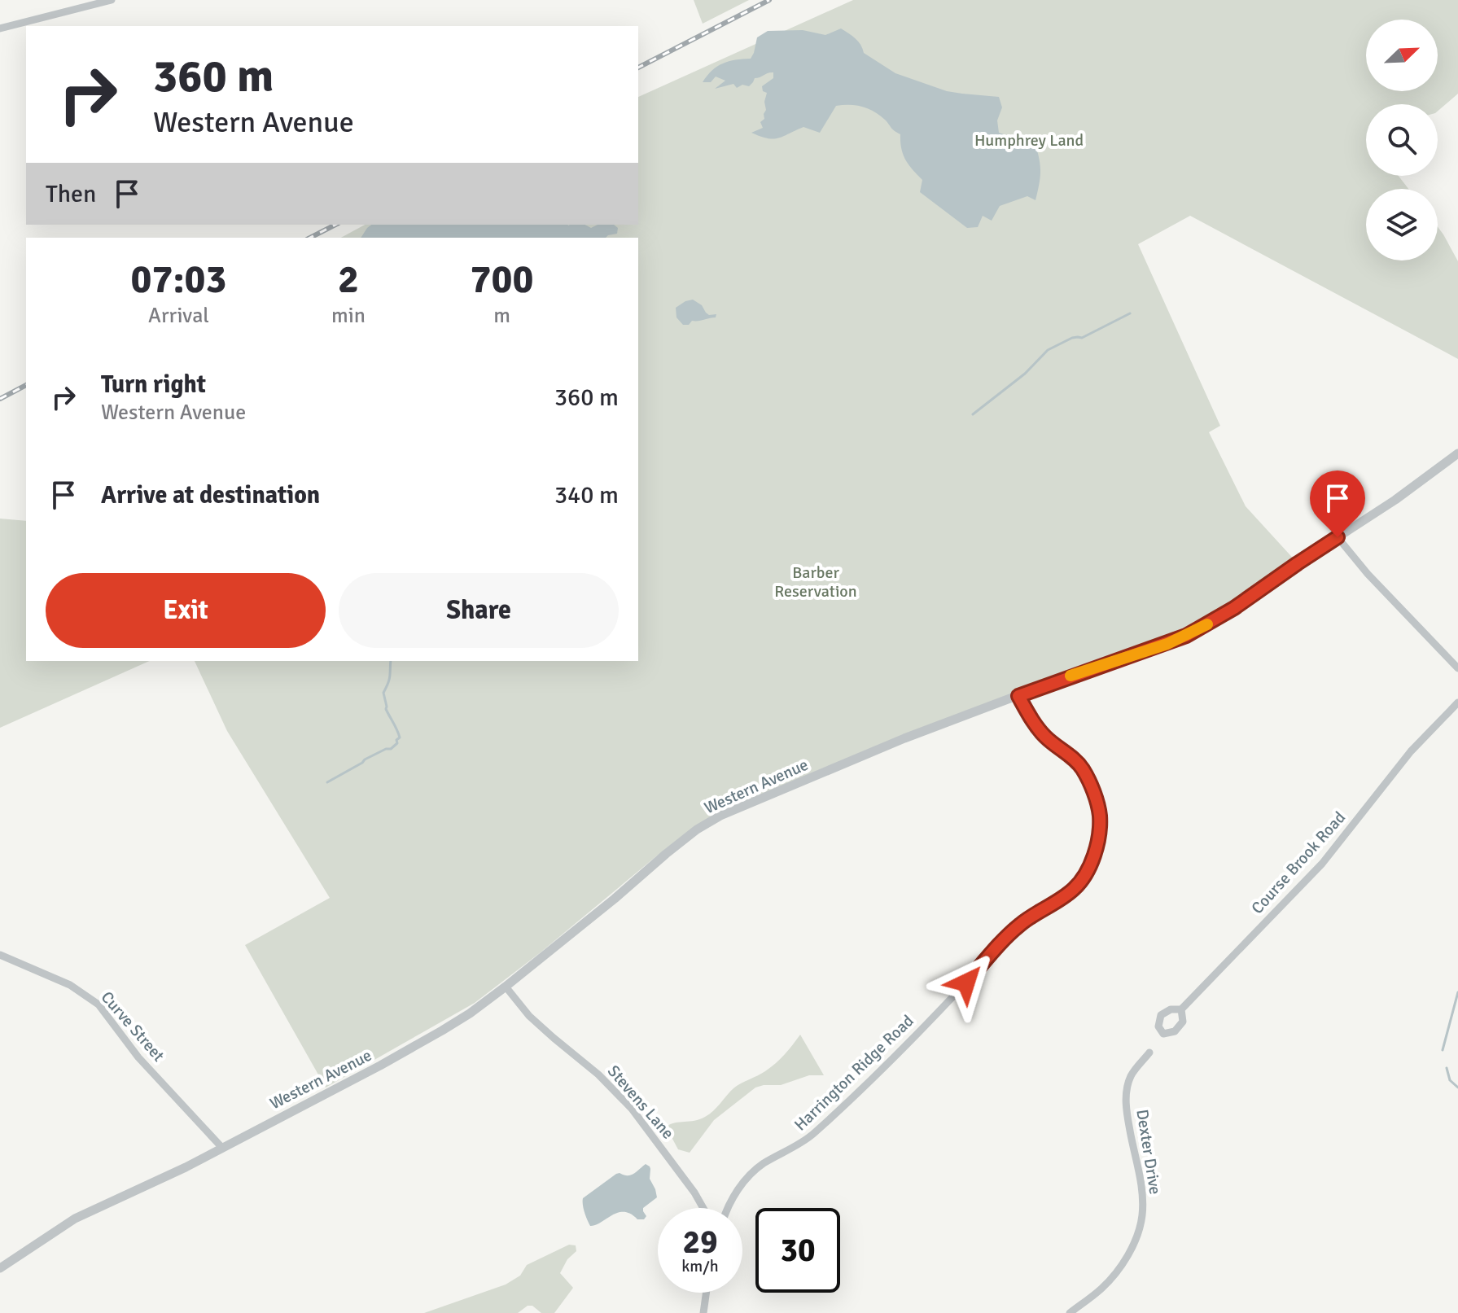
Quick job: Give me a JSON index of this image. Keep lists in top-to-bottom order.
{
  "streets": {
    "street": [
      "Western Avenue",
      "Course Brook Road",
      "Curve Street",
      "Harrington Ridge Road",
      "Stevens Lane",
      "Dexter Drive"
    ]
  },
  "crossings": [
    ["Western Avenue", "Curve Street"],
    ["Western Avenue", "Harrington Ridge Road"],
    ["Western Avenue", "Stevens Lane"]
  ],
  "parks": ["Humphrey Land", "Barber Reservation"],
  "north": "top right",
  "page": {
    "turn": ["360 m", "Western Avenue"],
    "then": "Then",
    "eta": [
      "07:03",
      "Arrival",
      "2",
      "min",
      "700",
      "m"
    ],
    "list": [
      {
        "name": "Turn right",
        "note": "Western Avenue",
        "value": "360 m"
      },
      {
        "name": "Arrive at destination",
        "value": "340 m"
      }
    ],
    "buttons": ["Exit", "Share"],
    "speed": "29 km/h",
    "limit": "30"
  }
}
